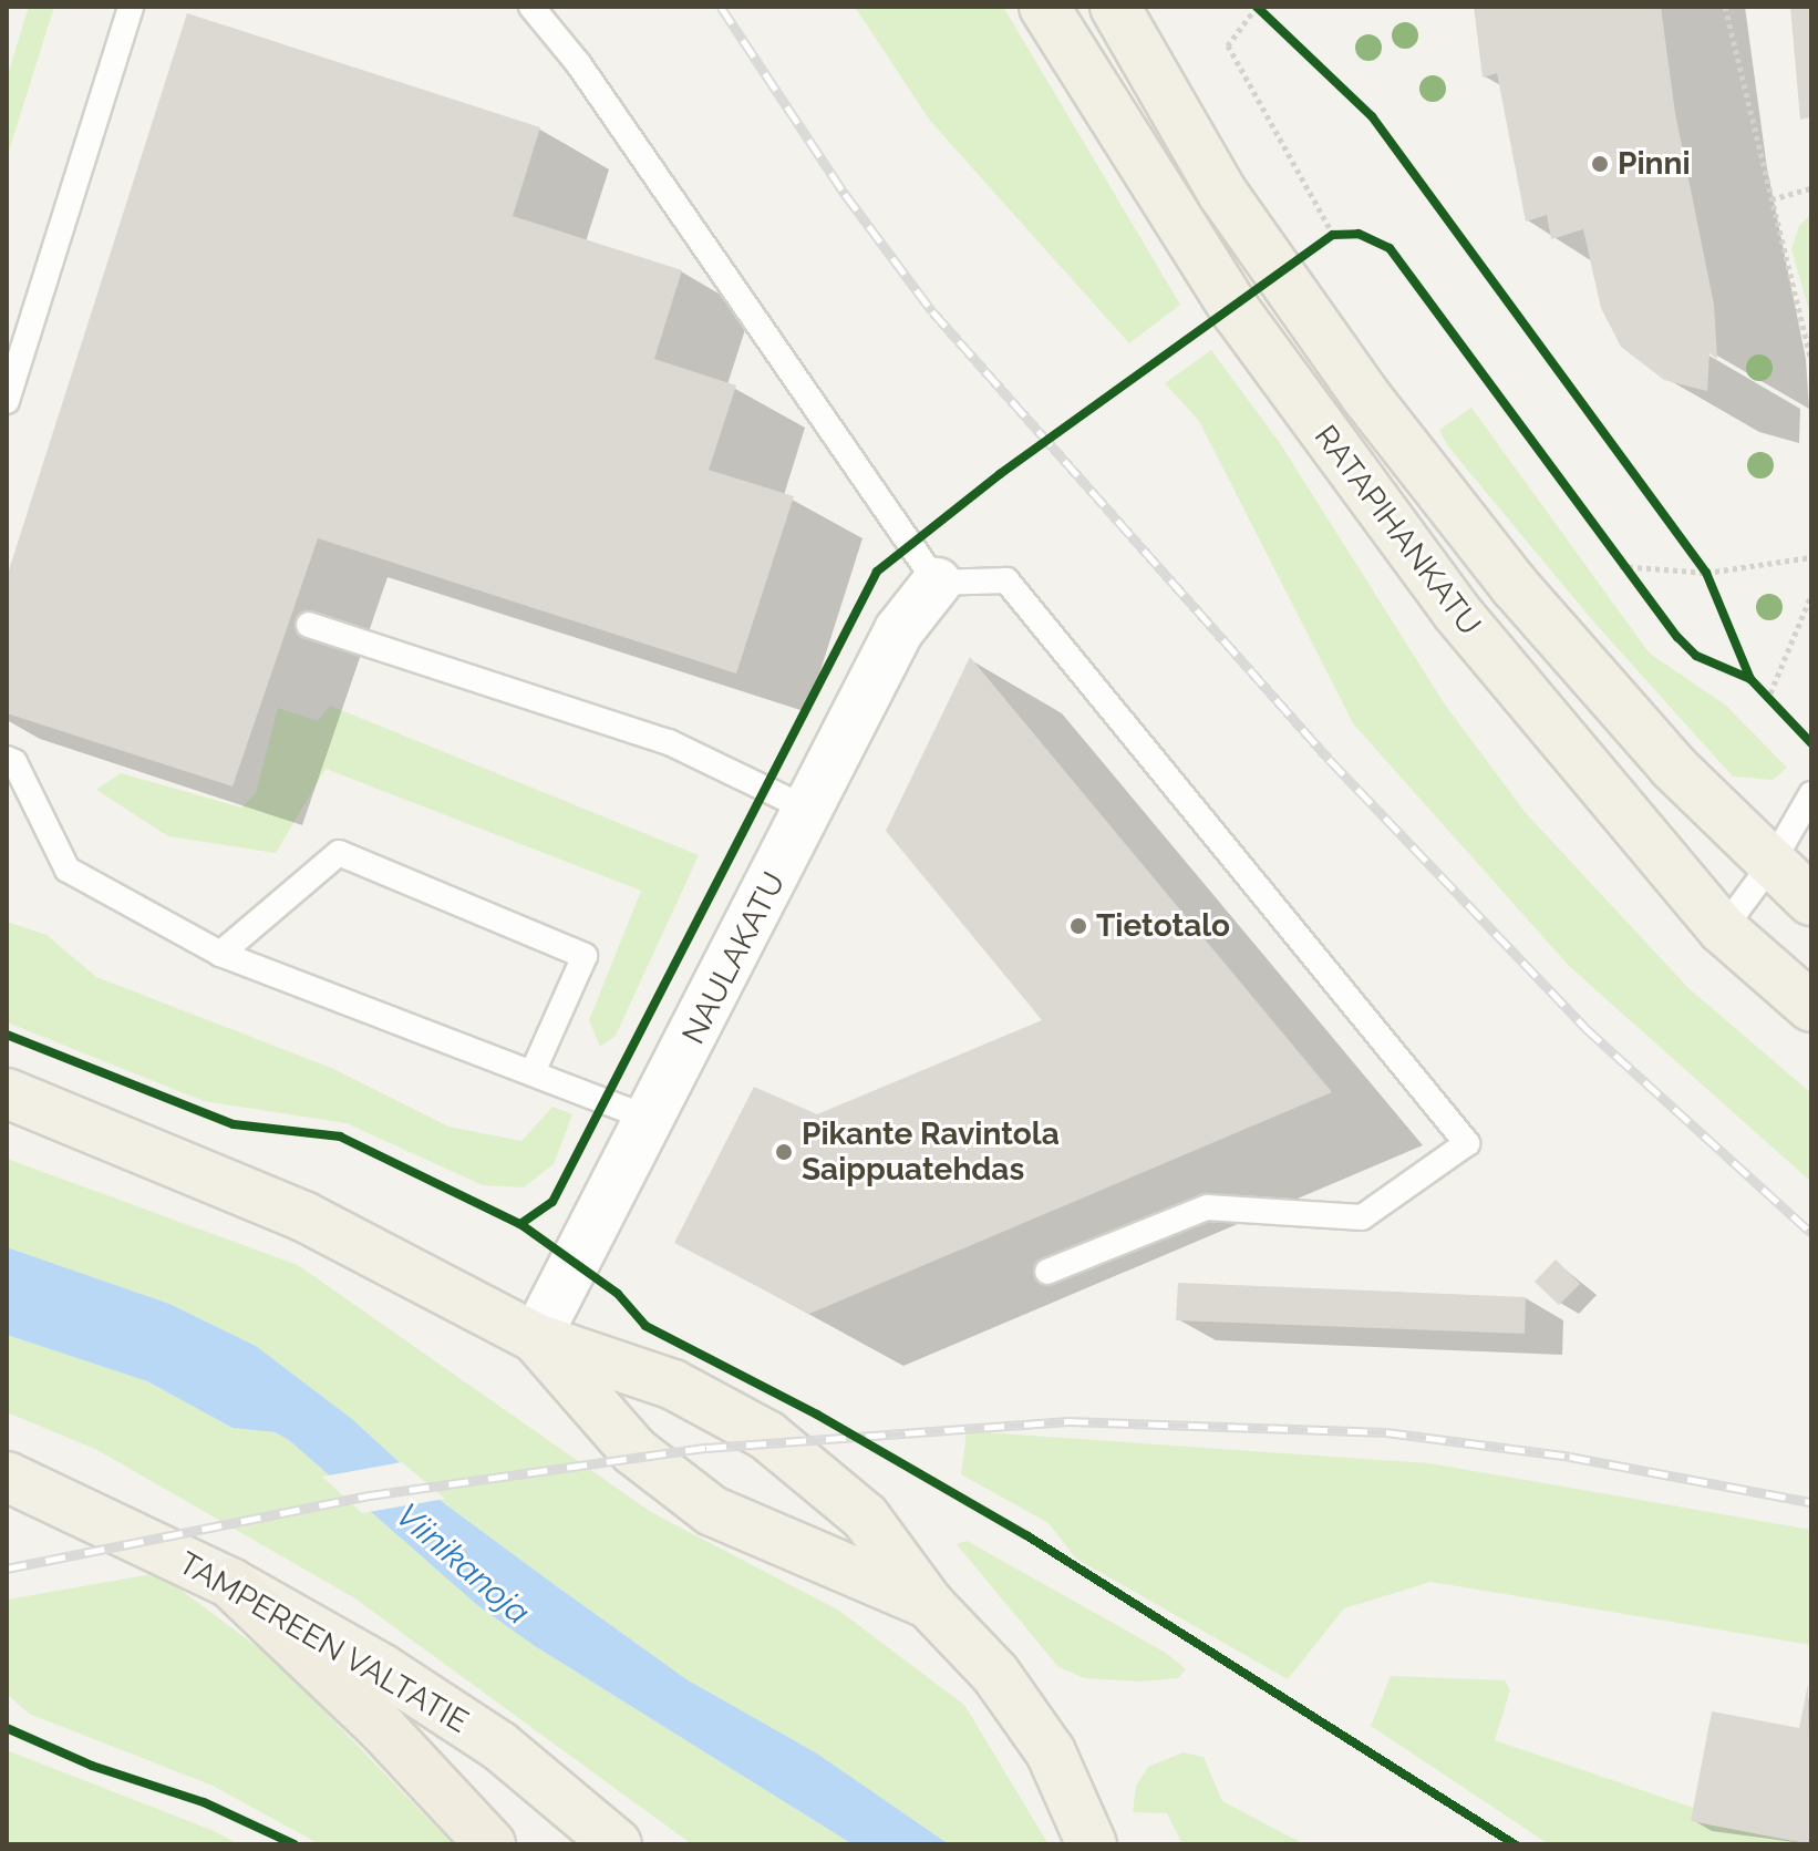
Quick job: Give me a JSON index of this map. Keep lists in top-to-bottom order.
{
  "streets": {
    "main road": ["RATAPIHANKATU", "TAMPEREEN VALTATIE"],
    "street": ["NAULAKATU"]
  },
  "water": ["Viinikanoja"],
  "places": ["Pinni", "Tietotalo", "Pikante Ravintola Saippuatehdas"]
}
